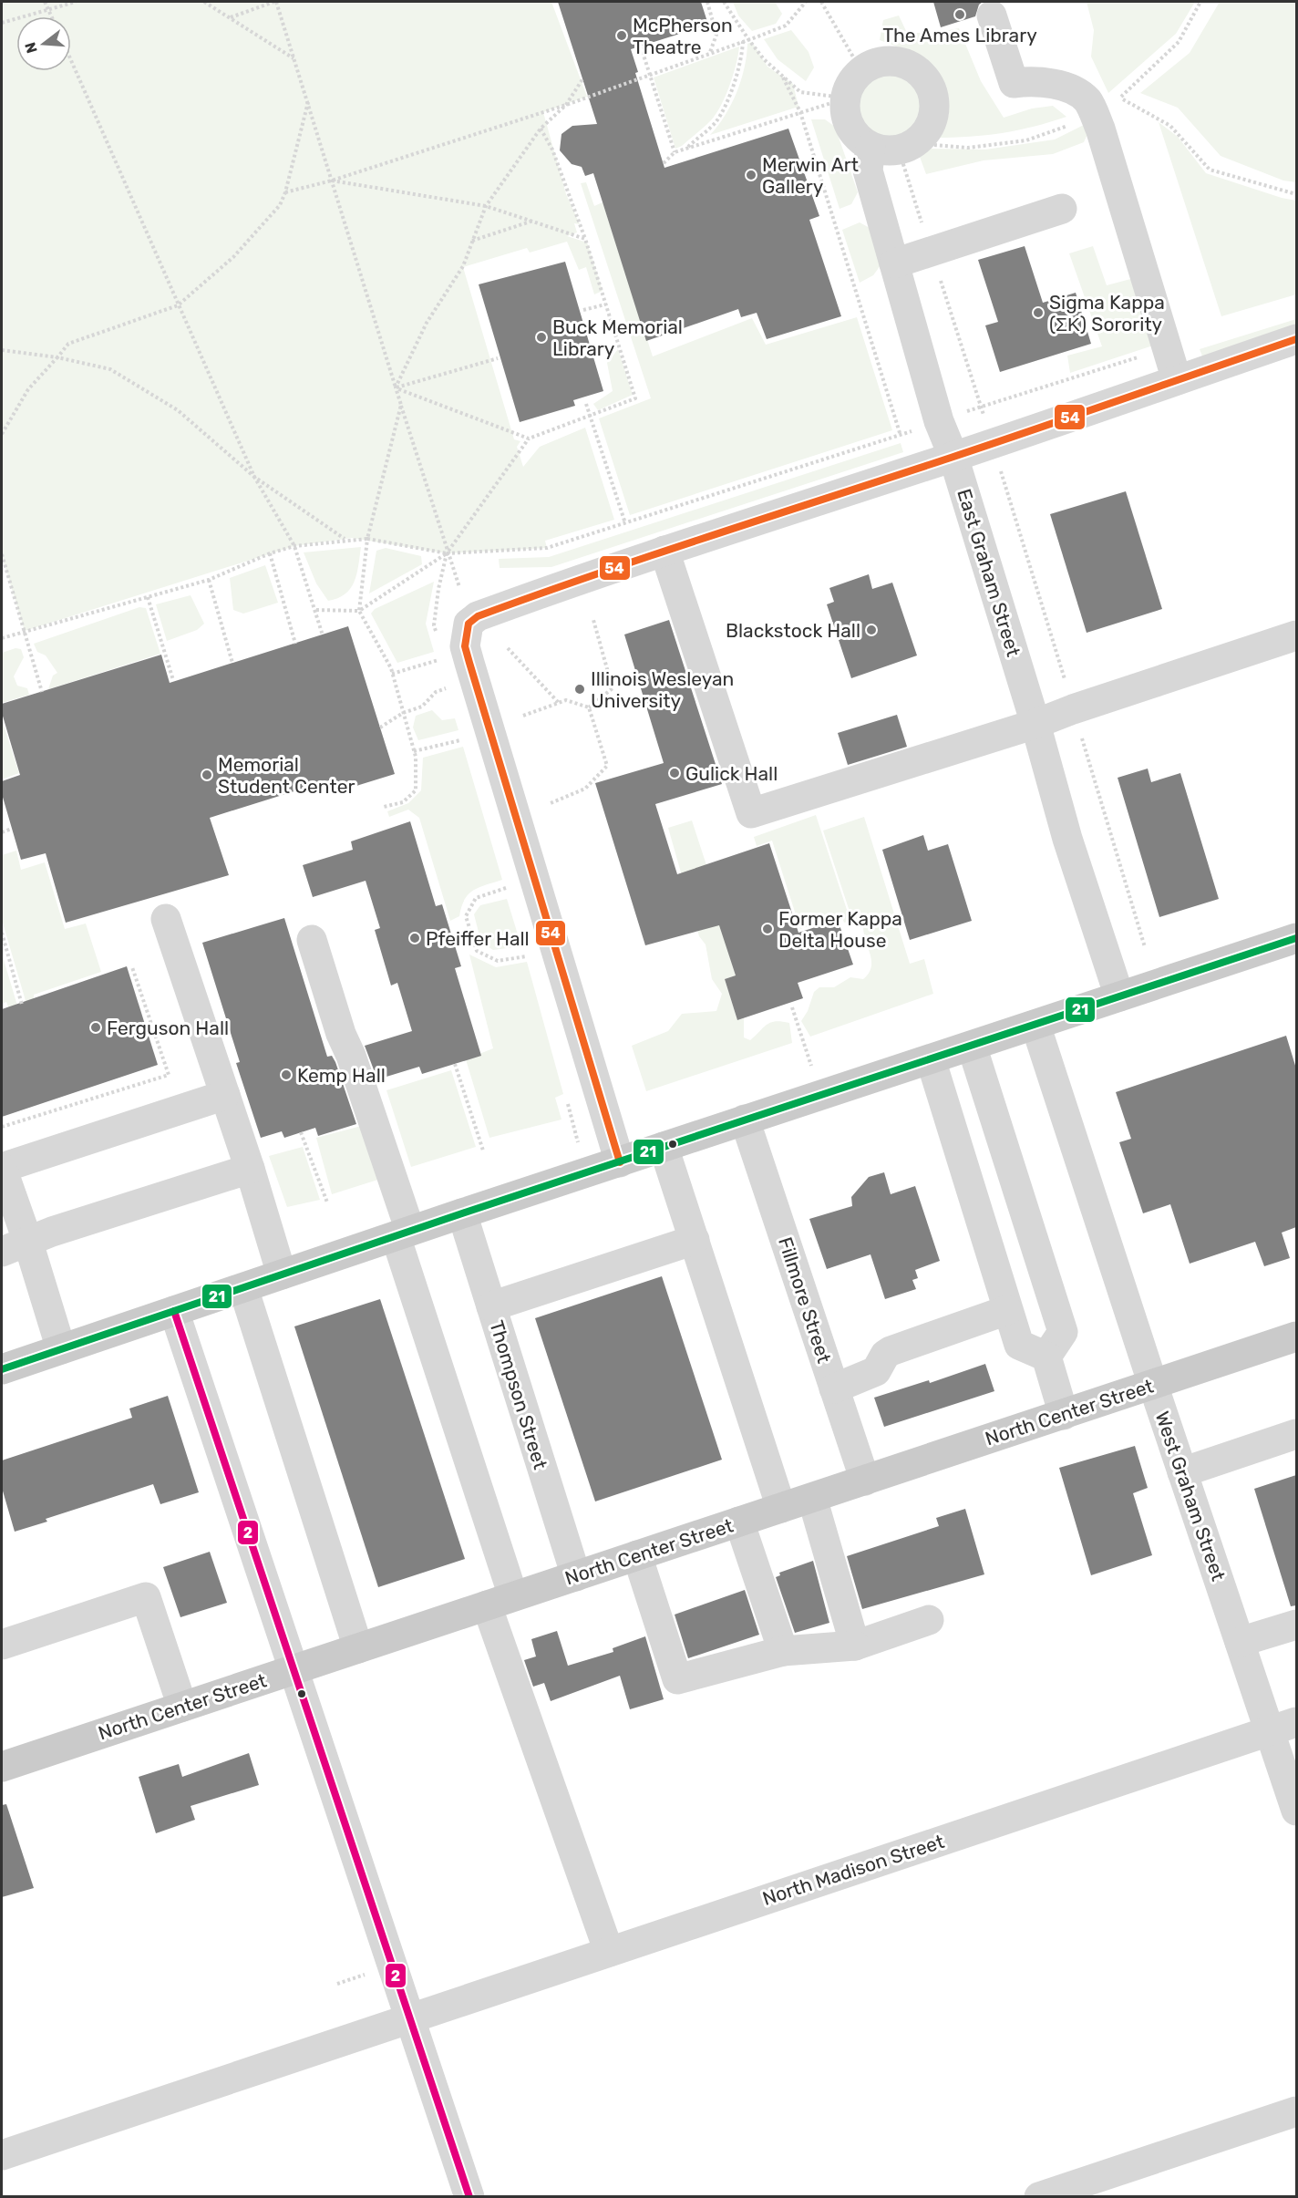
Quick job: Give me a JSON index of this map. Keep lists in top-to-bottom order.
{
  "streets": {
    "main road": ["North Center Street"],
    "street": [
      "East Graham Street",
      "Fillmore Street",
      "Thompson Street",
      "West Graham Street",
      "North Madison Street"
    ]
  },
  "crossings": [
    ["Fillmore Street", "North Center Street"],
    ["Thompson Street", "North Center Street"],
    ["North Center Street", "West Graham Street"],
    ["West Graham Street", "North Madison Street"]
  ],
  "places": [
    "The Ames Library",
    "McPherson Theatre",
    "Merwin Art Gallery",
    "Sigma Kappa (ΣΚ) Sorority",
    "Buck Memorial Library",
    "Blackstock Hall",
    "Illinois Wesleyan University",
    "Gulick Hall",
    "Memorial Student Center",
    "Former Kappa Delta House",
    "Pfeiffer Hall",
    "Ferguson Hall",
    "Kemp Hall"
  ],
  "lines": ["transit line 54", "transit line 21", "transit line 2"],
  "north": "left"
}
